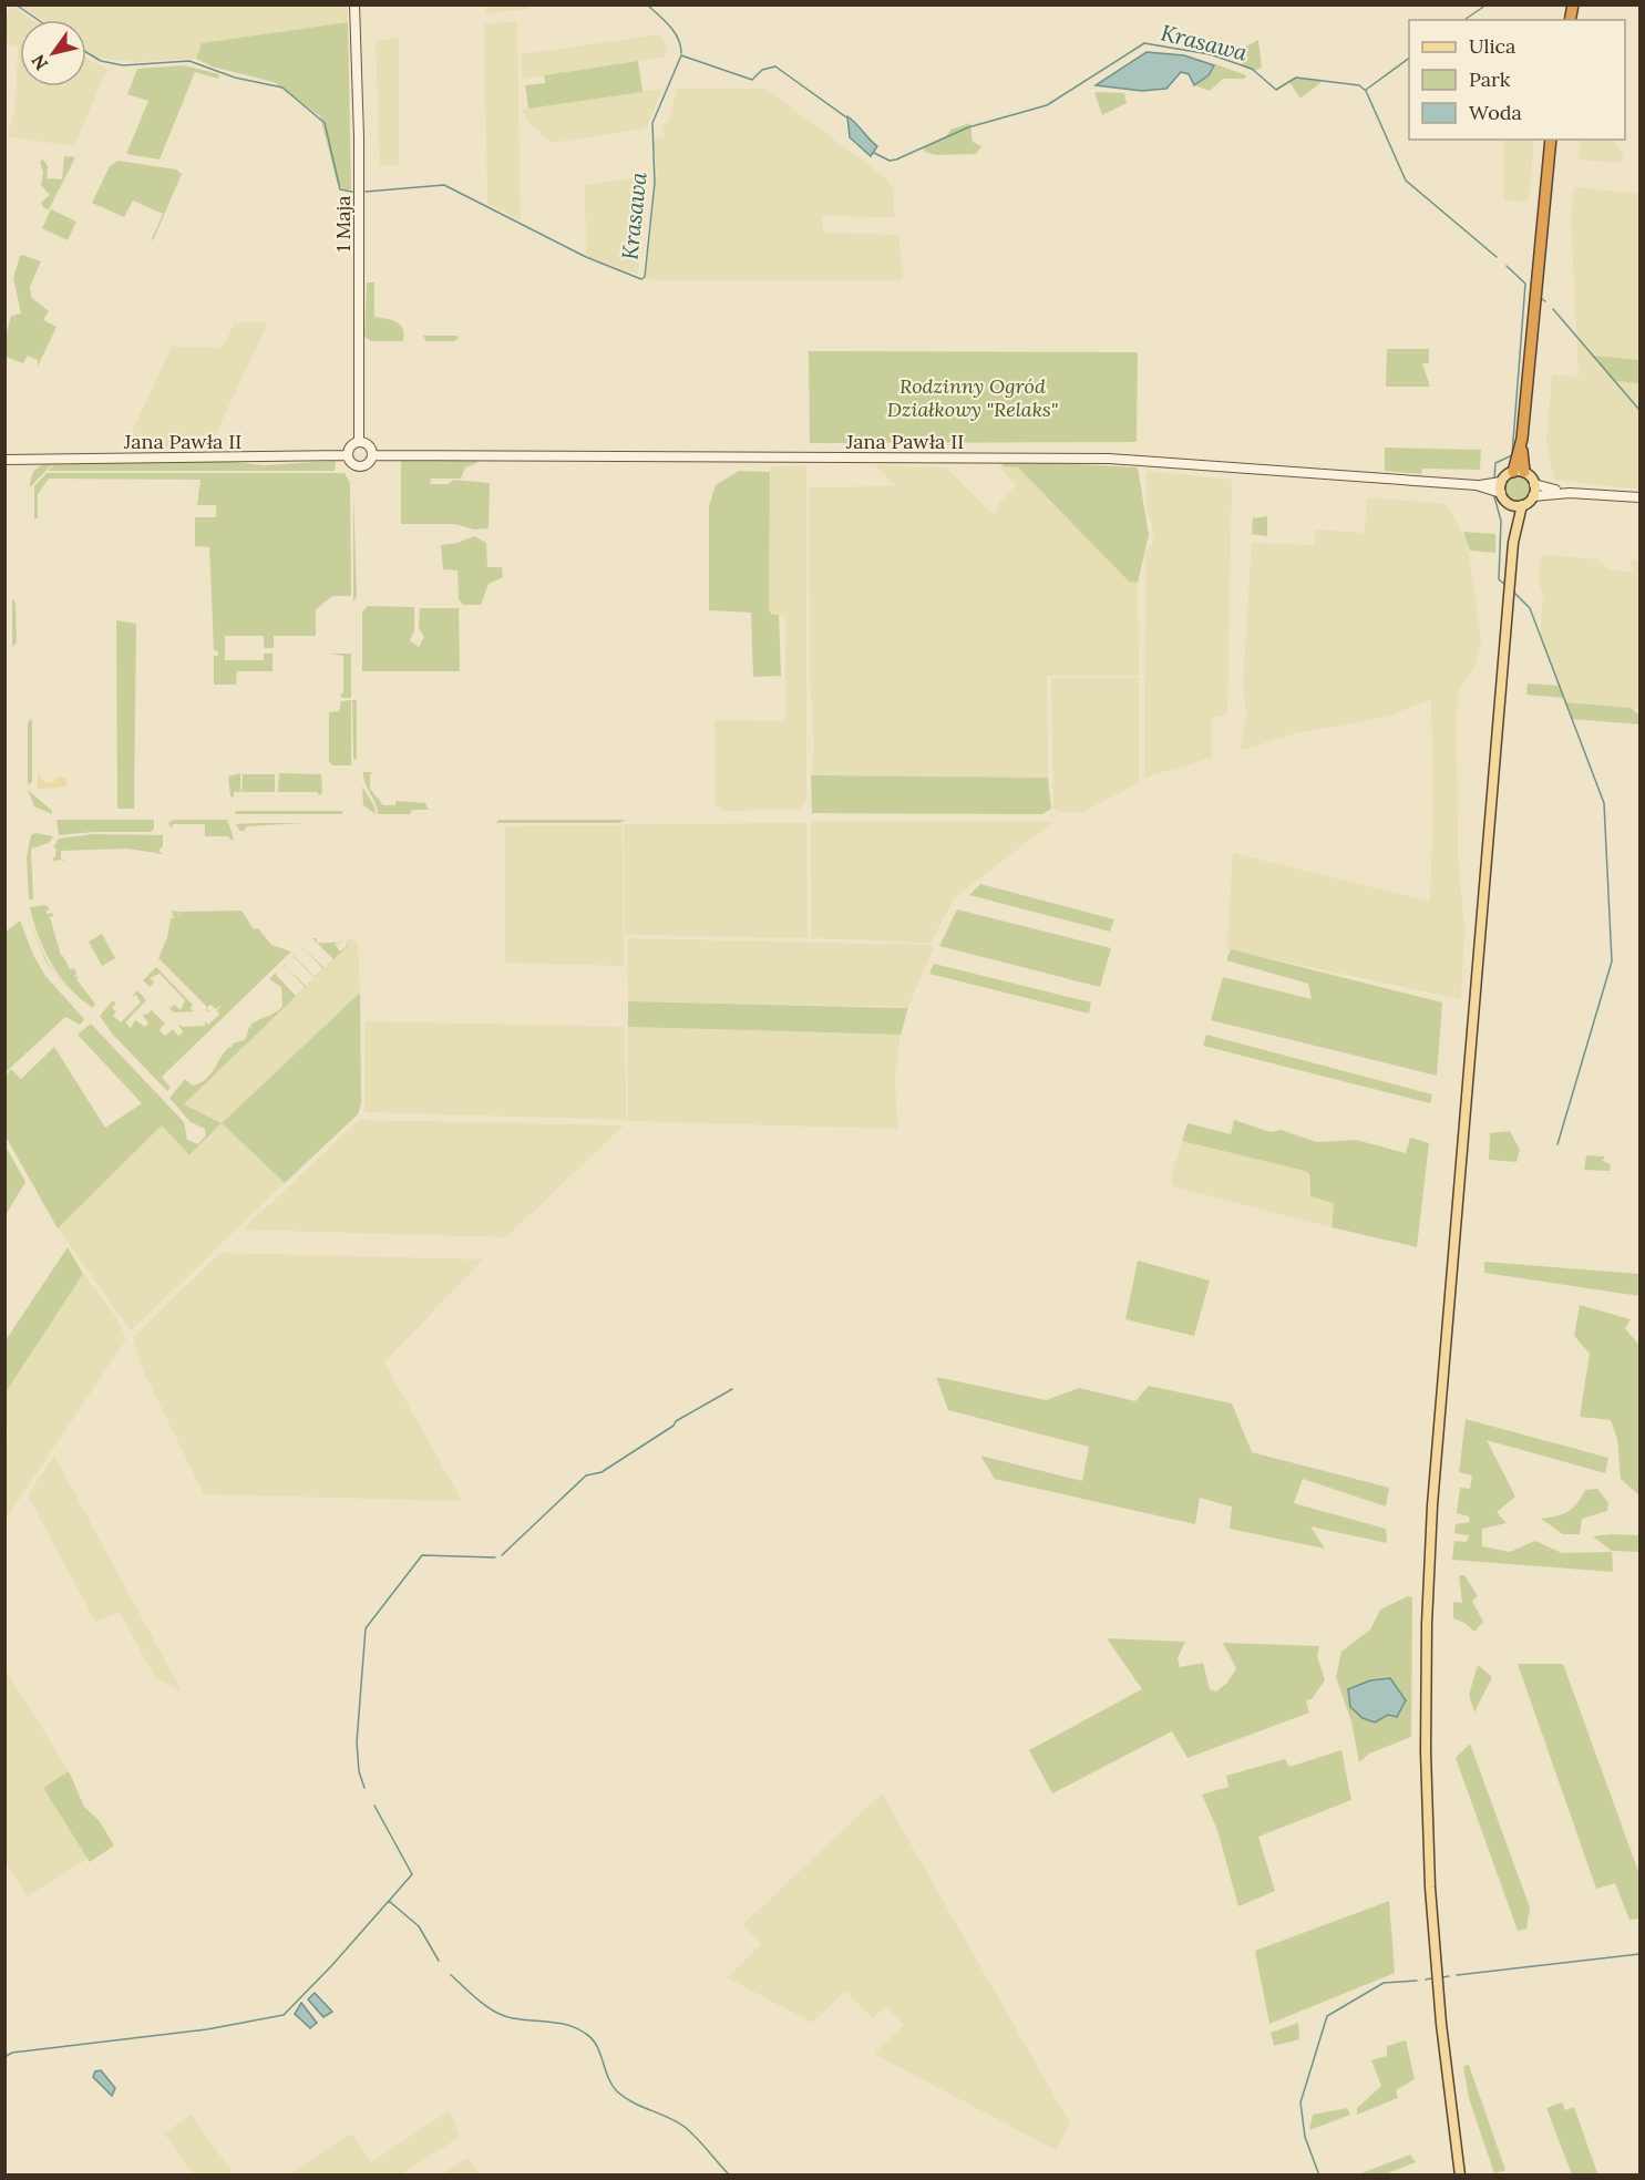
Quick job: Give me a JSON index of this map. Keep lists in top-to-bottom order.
{
  "streets": {
    "main road": ["1 Maja", "Jana Pawła II"]
  },
  "crossings": [
    ["1 Maja", "Jana Pawła II"]
  ],
  "water": ["Krasawa"],
  "parks": ["Rodzinny Ogród Działkowy \"Relaks\""],
  "legend": ["Ulica", "Park", "Woda"],
  "north": "bottom left"
}
